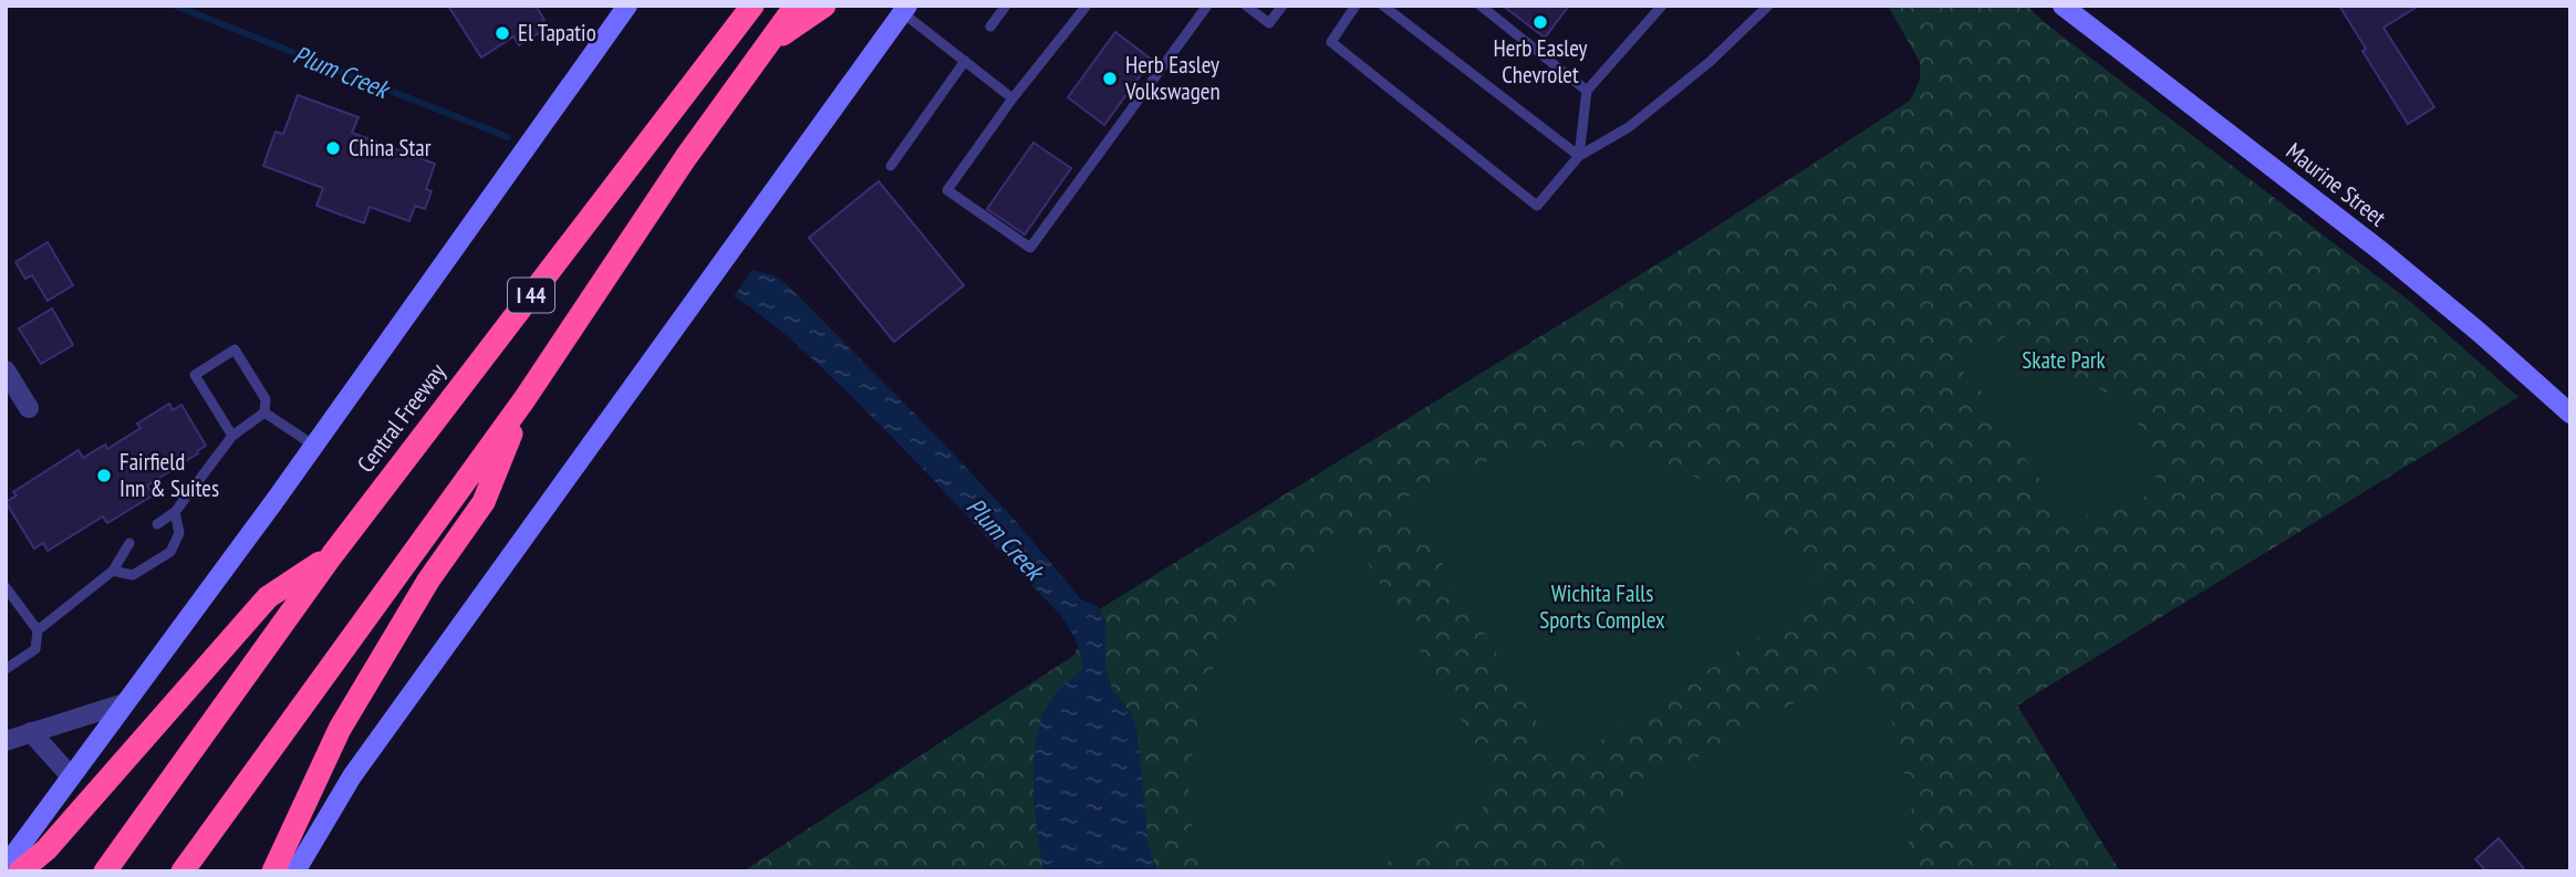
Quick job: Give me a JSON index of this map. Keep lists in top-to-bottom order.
{
  "streets": {
    "highway": ["I 44", "Central Freeway"],
    "main road": ["Maurine Street"]
  },
  "water": ["Plum Creek"],
  "parks": ["Skate Park", "Wichita Falls Sports Complex"],
  "places": [
    "Herb Easley Chevrolet",
    "El Tapatio",
    "Herb Easley Volkswagen",
    "China Star",
    "Fairfield Inn & Suites"
  ]
}
